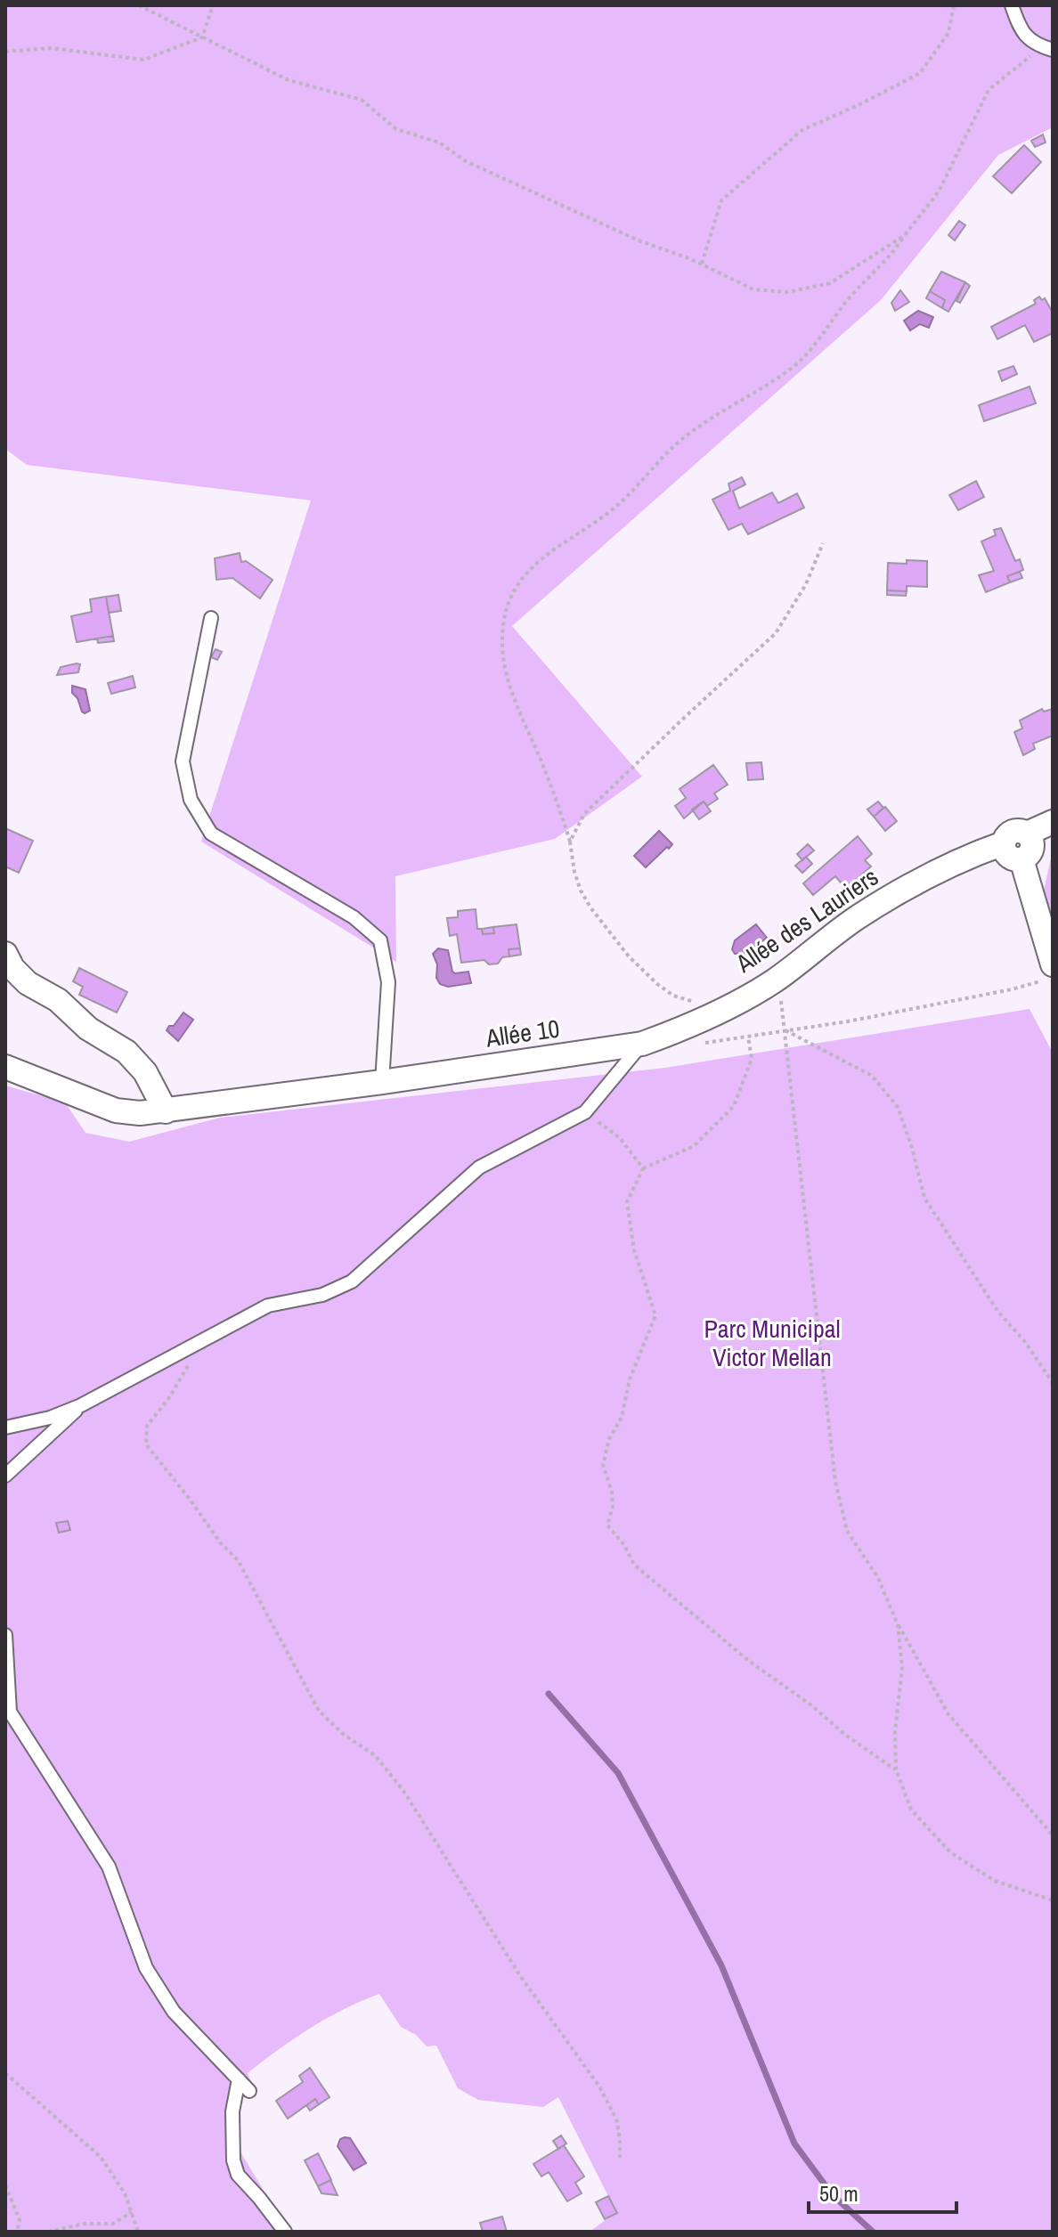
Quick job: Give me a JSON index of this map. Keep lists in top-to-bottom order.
{
  "streets": {
    "street": ["Allée des Lauriers", "Allée 10"]
  },
  "crossings": [
    ["Allée des Lauriers", "Allée 10"]
  ],
  "parks": ["Parc Municipal Victor Mellan"],
  "scale_bar": "50 m"
}
